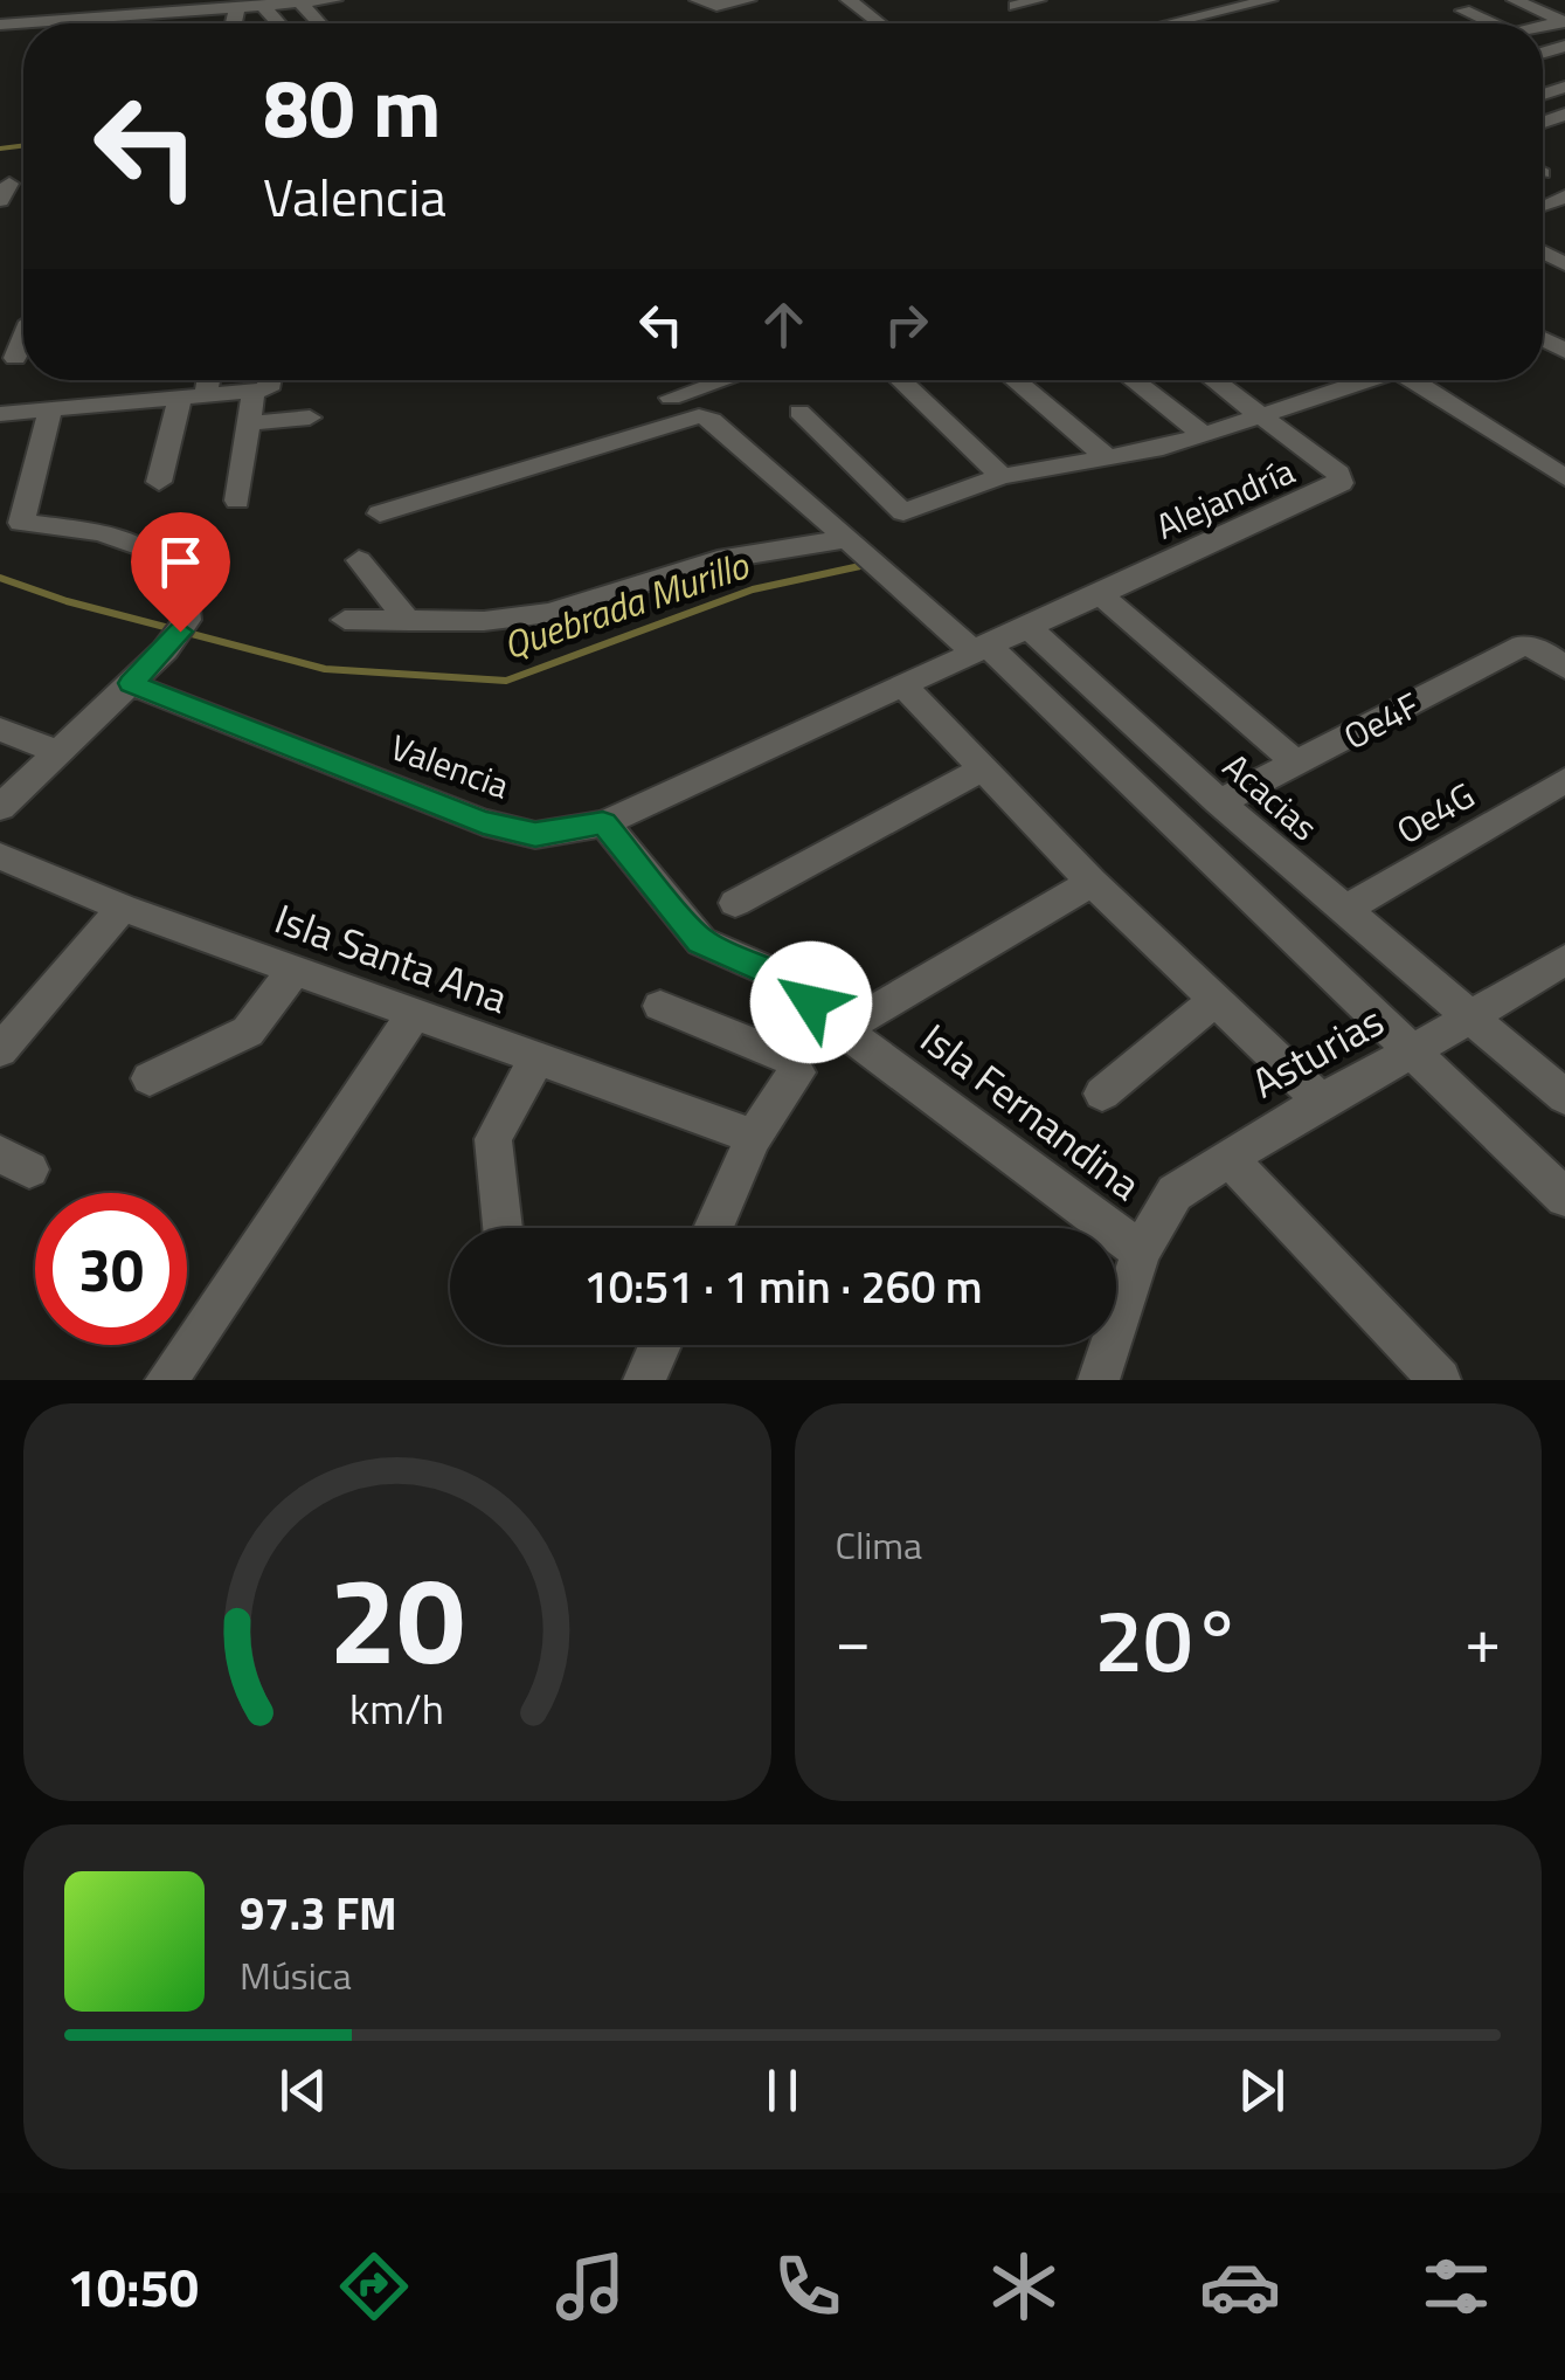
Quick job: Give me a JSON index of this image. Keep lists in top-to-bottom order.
{
  "streets": {
    "street": [
      "Alejandría",
      "Oe4F",
      "Valencia",
      "Acacias",
      "Oe4G",
      "Isla Santa Ana",
      "Asturias",
      "Isla Fernandina"
    ]
  },
  "crossings": [
    ["Alejandría", "Valencia"],
    ["Alejandría", "Acacias"],
    ["Oe4F", "Acacias"],
    ["Valencia", "Acacias"],
    ["Valencia", "Isla Fernandina"],
    ["Acacias", "Oe4G"],
    ["Acacias", "Asturias"],
    ["Asturias", "Isla Fernandina"]
  ],
  "water": ["Quebrada Murillo"],
  "page": {
    "turn": ["80 m", "Valencia"],
    "limit": "30",
    "trip": "10:51 · 1 min · 260 m",
    "tile": "Clima",
    "heat": ["−", "20°", "+"],
    "song": ["97.3 FM", "Música"],
    "tabs": "10:50",
    "gauge": ["20", "km/h"]
  }
}
